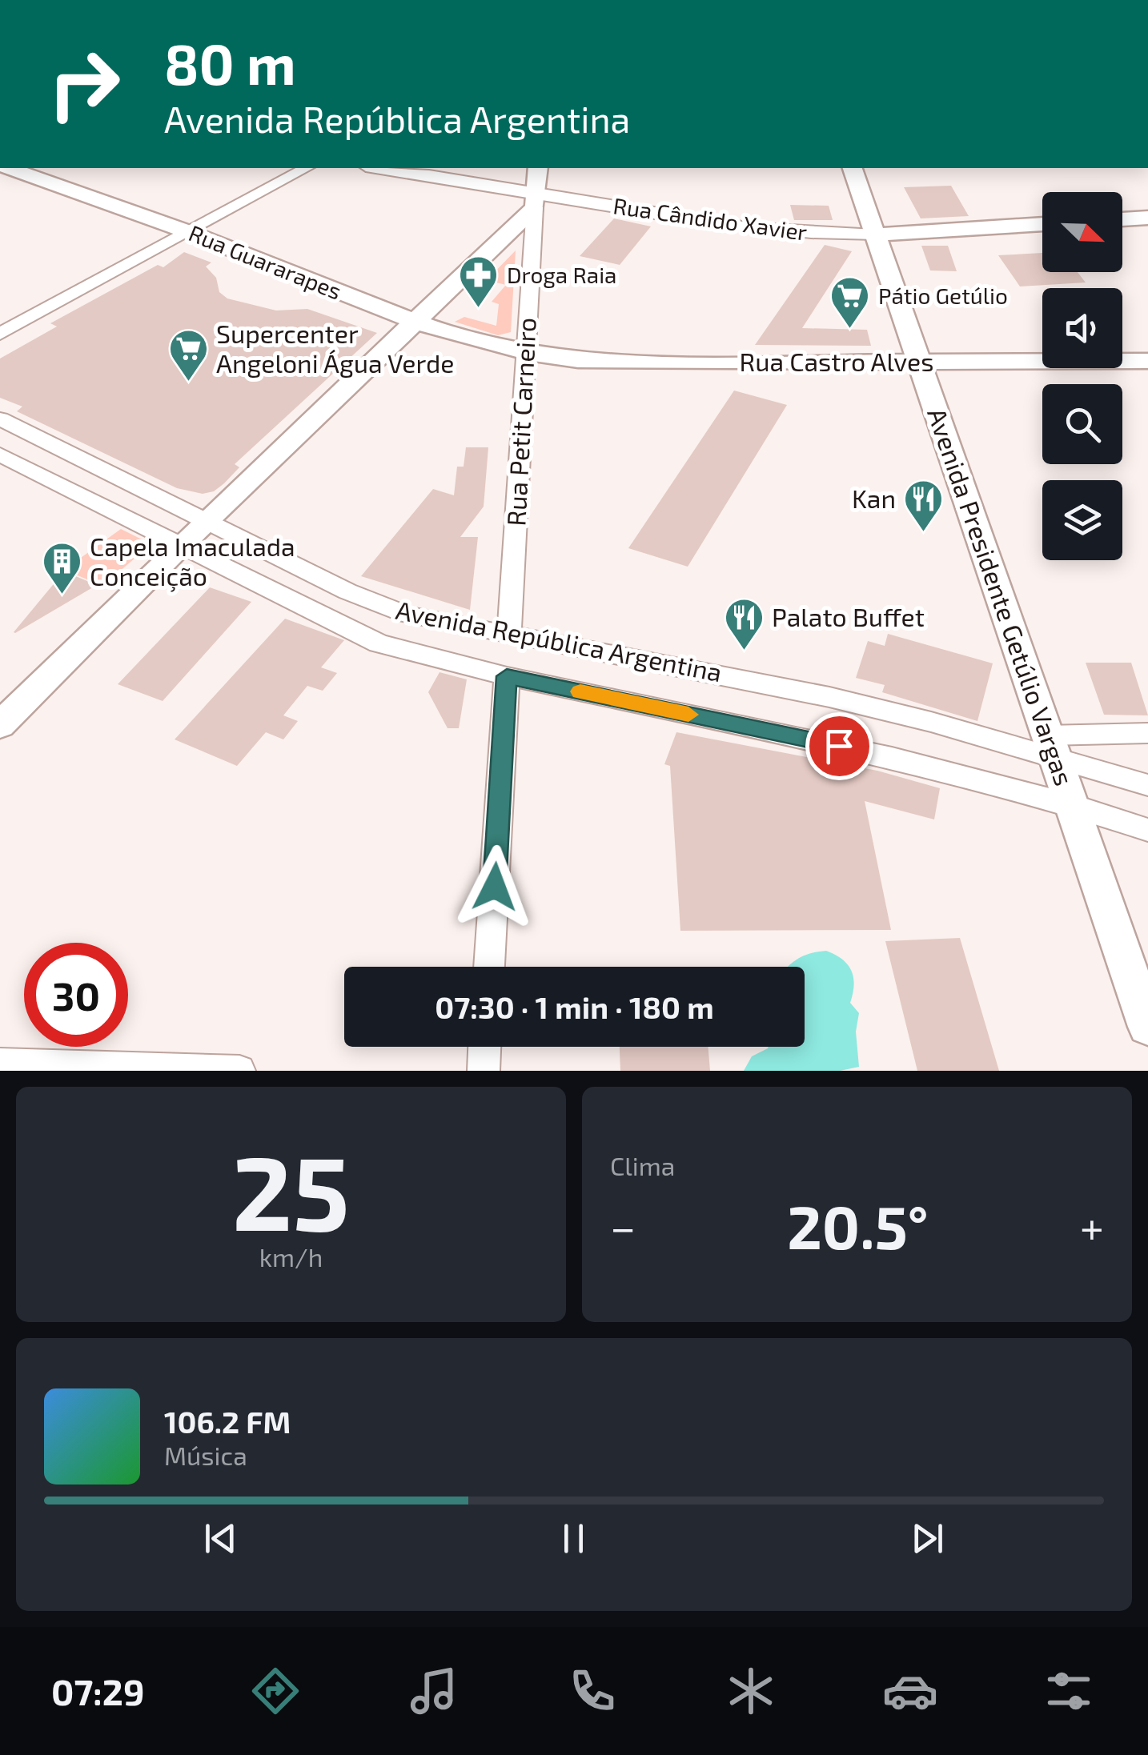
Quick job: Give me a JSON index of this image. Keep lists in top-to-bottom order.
{
  "streets": {
    "main road": [
      "Rua Cândido Xavier",
      "Rua Guararapes",
      "Rua Castro Alves",
      "Avenida Presidente Getúlio Vargas"
    ],
    "street": ["Rua Petit Carneiro", "Avenida República Argentina"]
  },
  "crossings": [
    ["Rua Cândido Xavier", "Rua Petit Carneiro"],
    ["Rua Cândido Xavier", "Avenida Presidente Getúlio Vargas"],
    ["Rua Guararapes", "Rua Castro Alves"],
    ["Rua Guararapes", "Rua Petit Carneiro"],
    ["Rua Castro Alves", "Rua Petit Carneiro"],
    ["Rua Castro Alves", "Avenida Presidente Getúlio Vargas"],
    ["Rua Petit Carneiro", "Avenida República Argentina"],
    ["Avenida Presidente Getúlio Vargas", "Avenida República Argentina"]
  ],
  "places": {
    "pharmacy": ["Droga Raia"],
    "supermarket": ["Pátio Getúlio", "Supercenter Angeloni Água Verde"],
    "restaurant": ["Kan", "Palato Buffet"],
    "building": ["Capela Imaculada Conceição"]
  },
  "north": "bottom right",
  "page": {
    "turn": ["80 m", "Avenida República Argentina"],
    "limit": "30",
    "trip": "07:30 · 1 min · 180 m",
    "tile": [
      ["25", "km/h"],
      "Clima"
    ],
    "heat": ["−", "20.5°", "+"],
    "song": ["106.2 FM", "Música"],
    "tabs": "07:29"
  }
}
